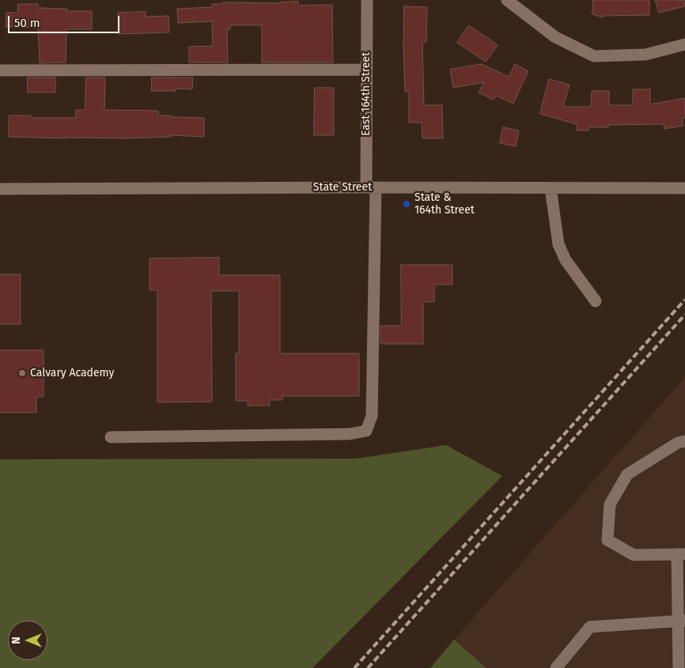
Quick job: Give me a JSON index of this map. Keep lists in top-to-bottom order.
{
  "streets": {
    "street": ["East 164th Street", "State Street"]
  },
  "crossings": [
    ["East 164th Street", "State Street"]
  ],
  "places": ["State & 164th Street", "Calvary Academy"],
  "scale_bar": "50 m",
  "north": "left"
}
